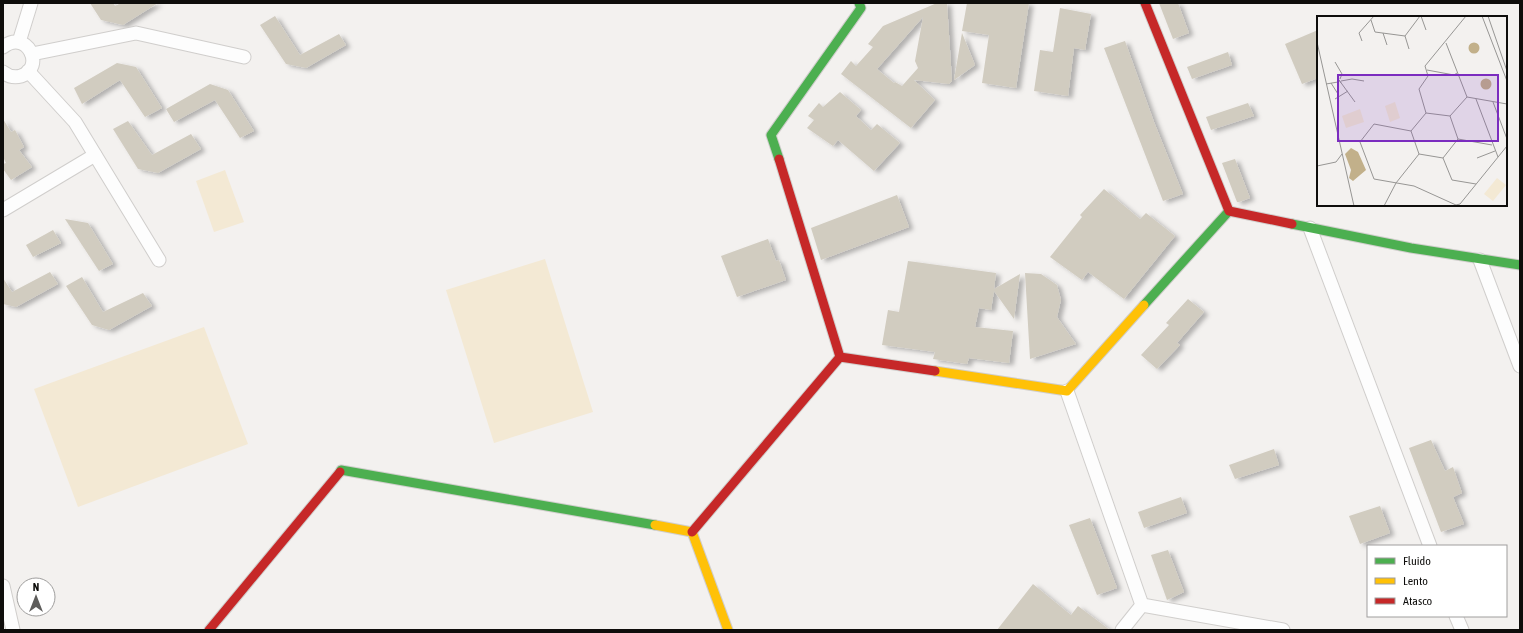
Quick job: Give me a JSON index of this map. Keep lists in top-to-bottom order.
{
  "legend": ["Fluido", "Lento", "Atasco"],
  "north": "top"
}
